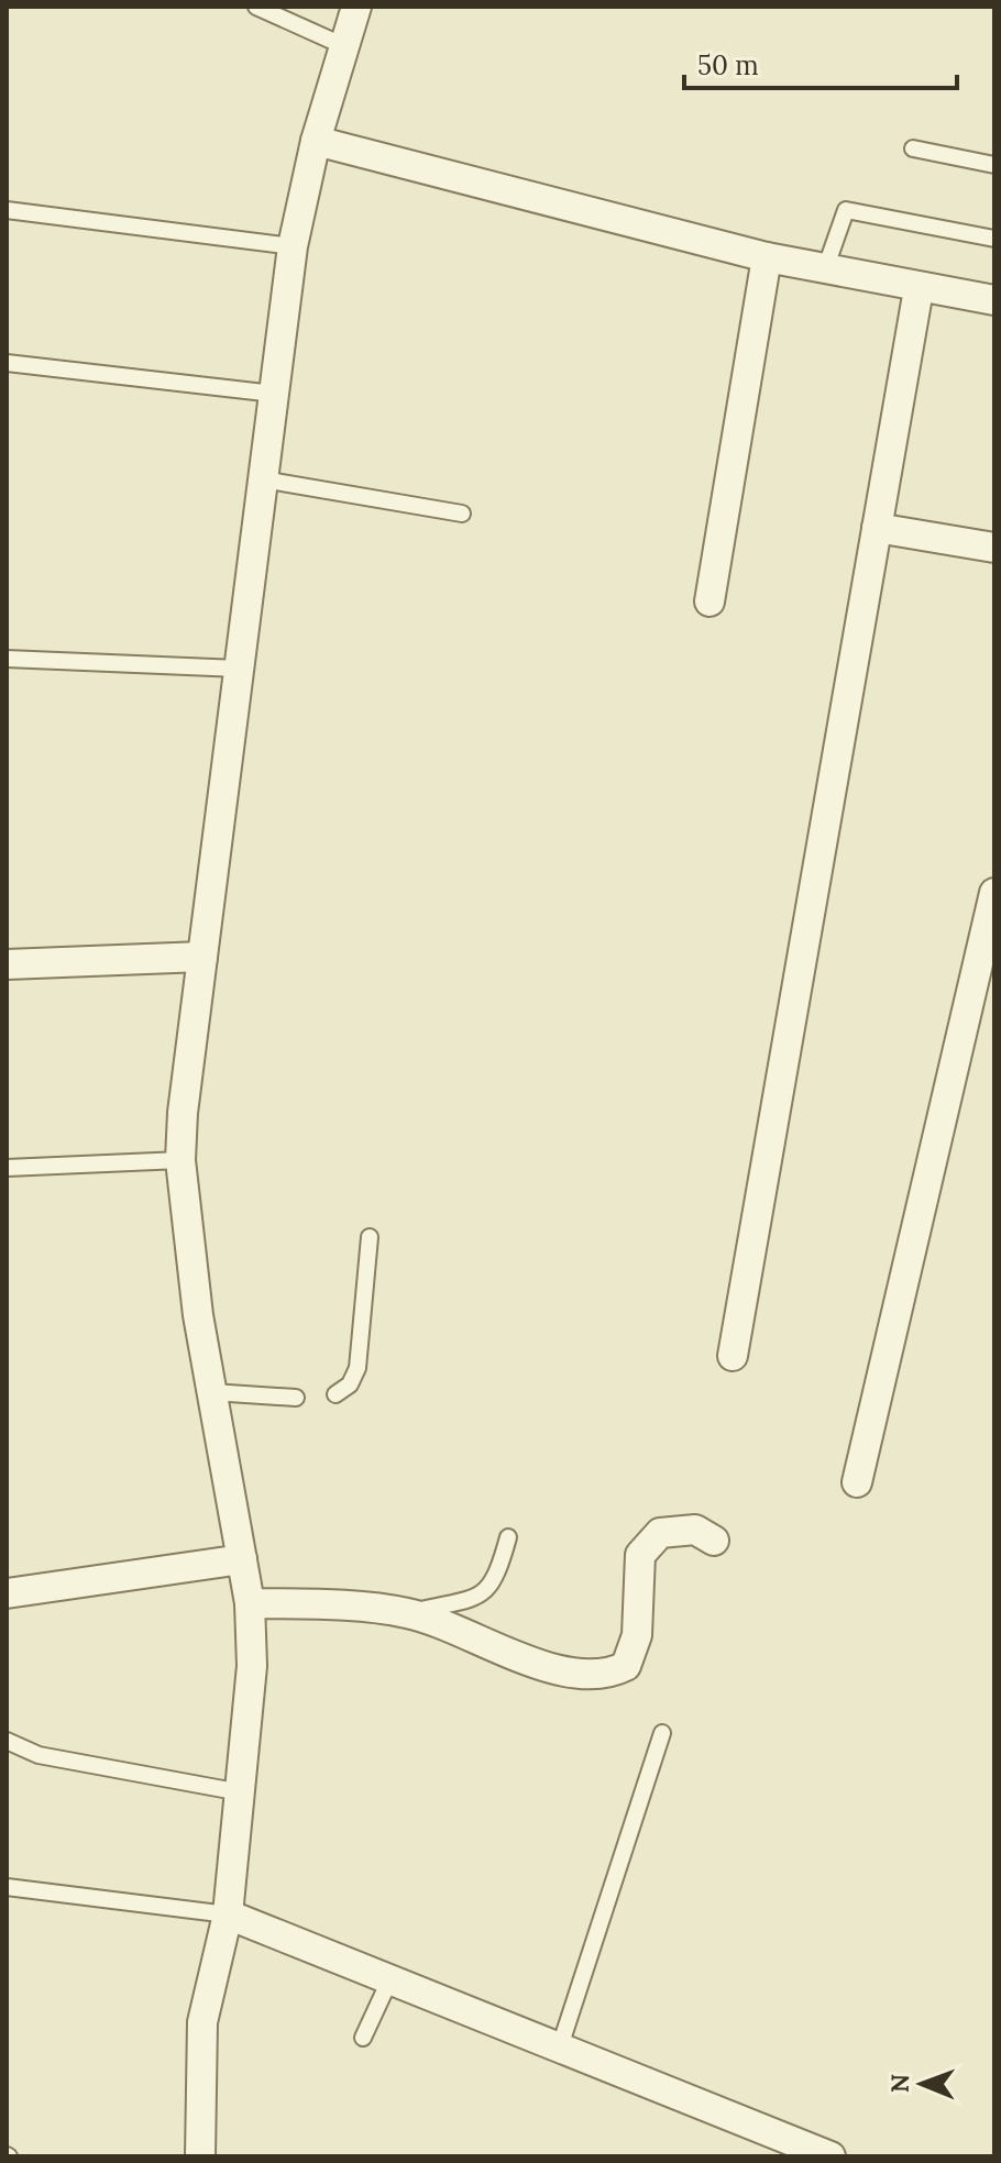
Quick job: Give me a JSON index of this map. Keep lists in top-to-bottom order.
{
  "scale_bar": "50 m",
  "north": "left"
}
